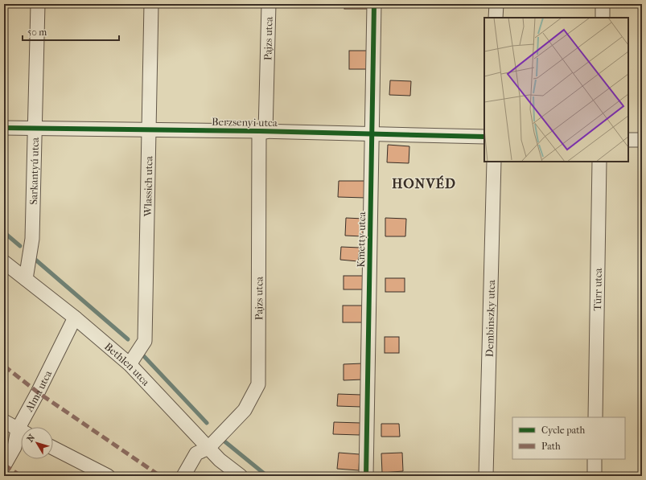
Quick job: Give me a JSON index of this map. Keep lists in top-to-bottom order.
{
  "streets": {
    "street": [
      "Pajzs utca",
      "Berzsenyi utca",
      "Sarkantyú utca",
      "Wlassich utca",
      "Kmetty utca",
      "Türr utca",
      "Dembinszky utca",
      "Bethlen utca",
      "Alma utca"
    ]
  },
  "crossings": [
    ["Pajzs utca", "Berzsenyi utca"],
    ["Pajzs utca", "Bethlen utca"],
    ["Berzsenyi utca", "Sarkantyú utca"],
    ["Berzsenyi utca", "Wlassich utca"],
    ["Berzsenyi utca", "Kmetty utca"],
    ["Sarkantyú utca", "Bethlen utca"],
    ["Wlassich utca", "Bethlen utca"],
    ["Bethlen utca", "Alma utca"]
  ],
  "districts": ["HONVÉD"],
  "legend": ["Cycle path", "Path"],
  "scale_bar": "50 m",
  "north": "top left"
}
